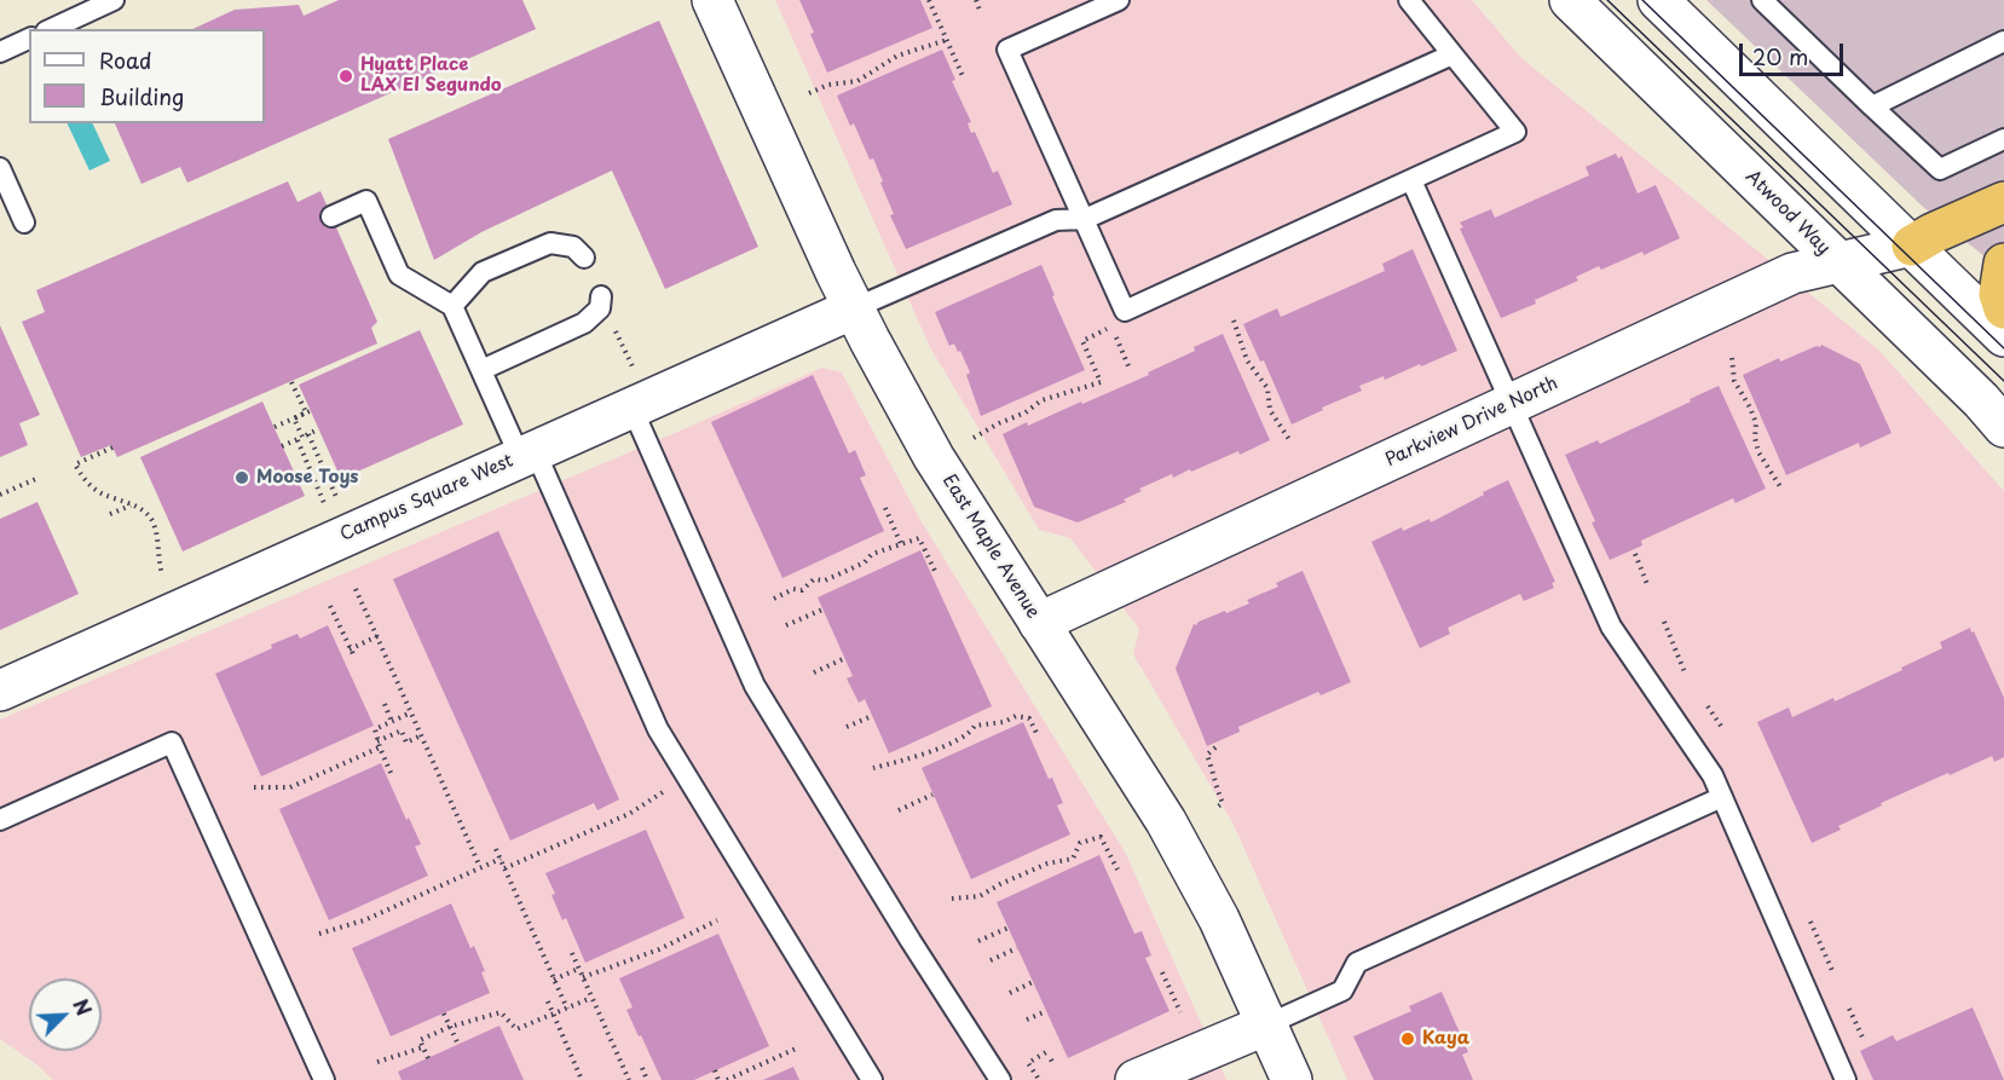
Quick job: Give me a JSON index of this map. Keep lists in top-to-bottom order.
{
  "streets": {
    "street": [
      "Atwood Way",
      "Parkview Drive North",
      "Campus Square West",
      "East Maple Avenue"
    ]
  },
  "crossings": [
    ["Atwood Way", "Parkview Drive North"],
    ["Parkview Drive North", "East Maple Avenue"],
    ["Campus Square West", "East Maple Avenue"]
  ],
  "places": ["Hyatt Place LAX El Segundo", "Moose Toys", "Kaya"],
  "legend": ["Road", "Building"],
  "scale_bar": "20 m",
  "north": "top right"
}
